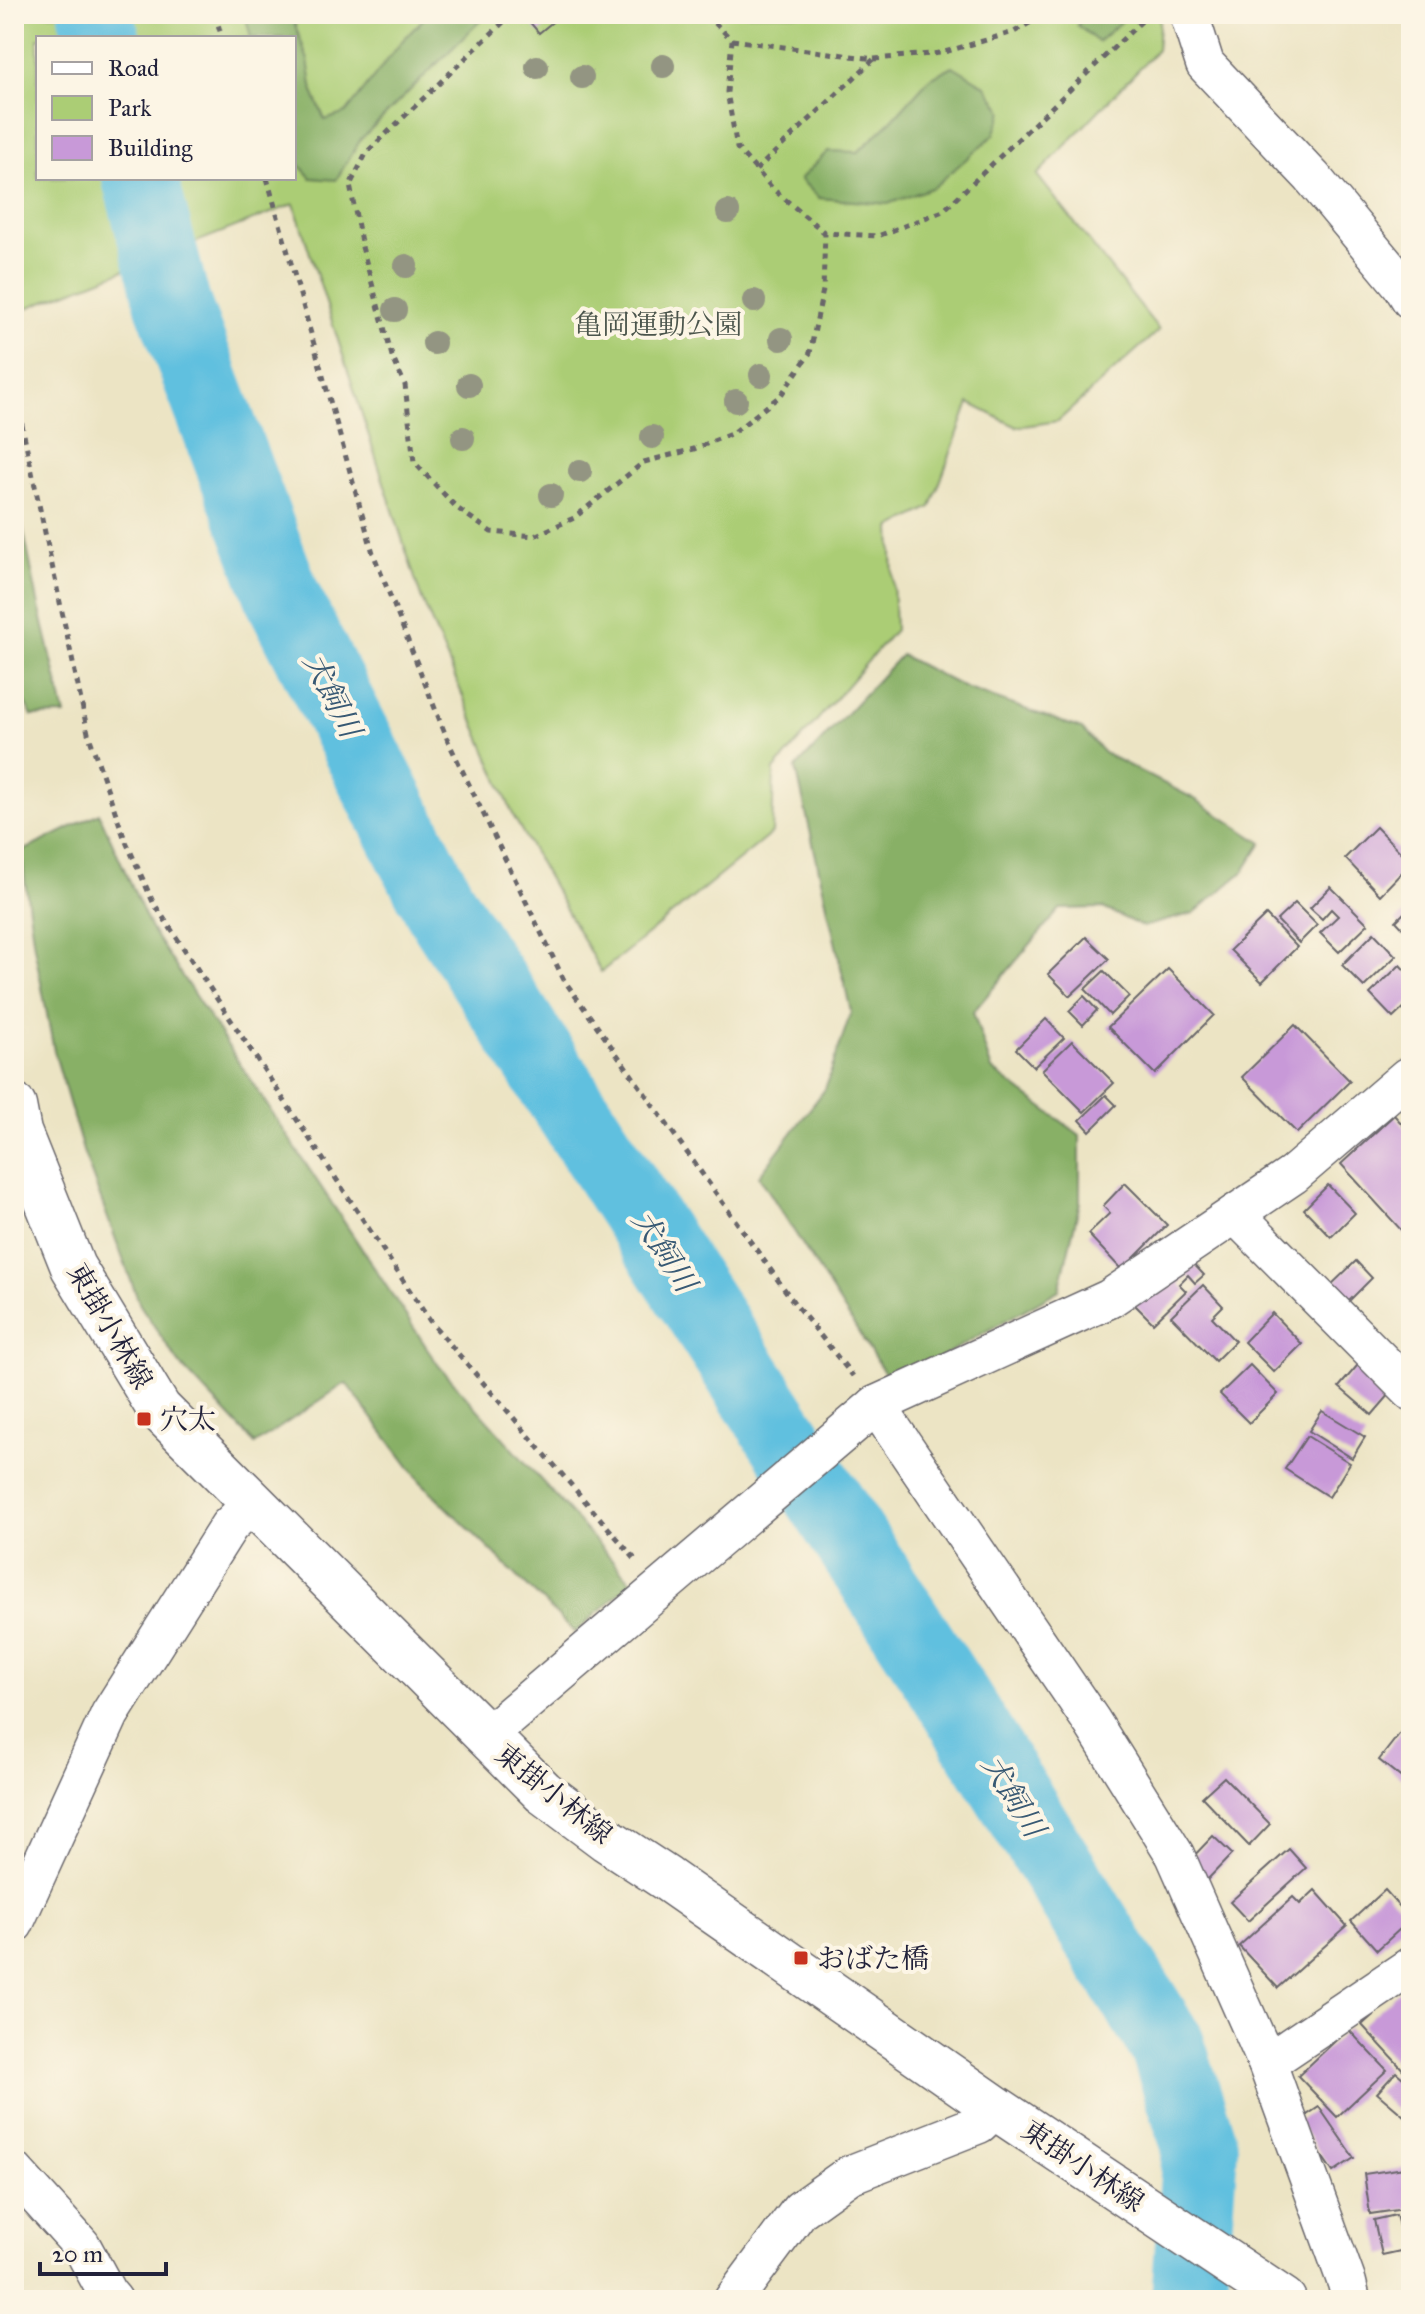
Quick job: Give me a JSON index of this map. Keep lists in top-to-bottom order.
{
  "streets": {
    "main road": ["東掛小林線"]
  },
  "water": ["犬飼川"],
  "parks": ["亀岡運動公園"],
  "places": {
    "transit": ["穴太", "おばた橋"]
  },
  "legend": ["Road", "Park", "Building"],
  "scale_bar": "20 m"
}
